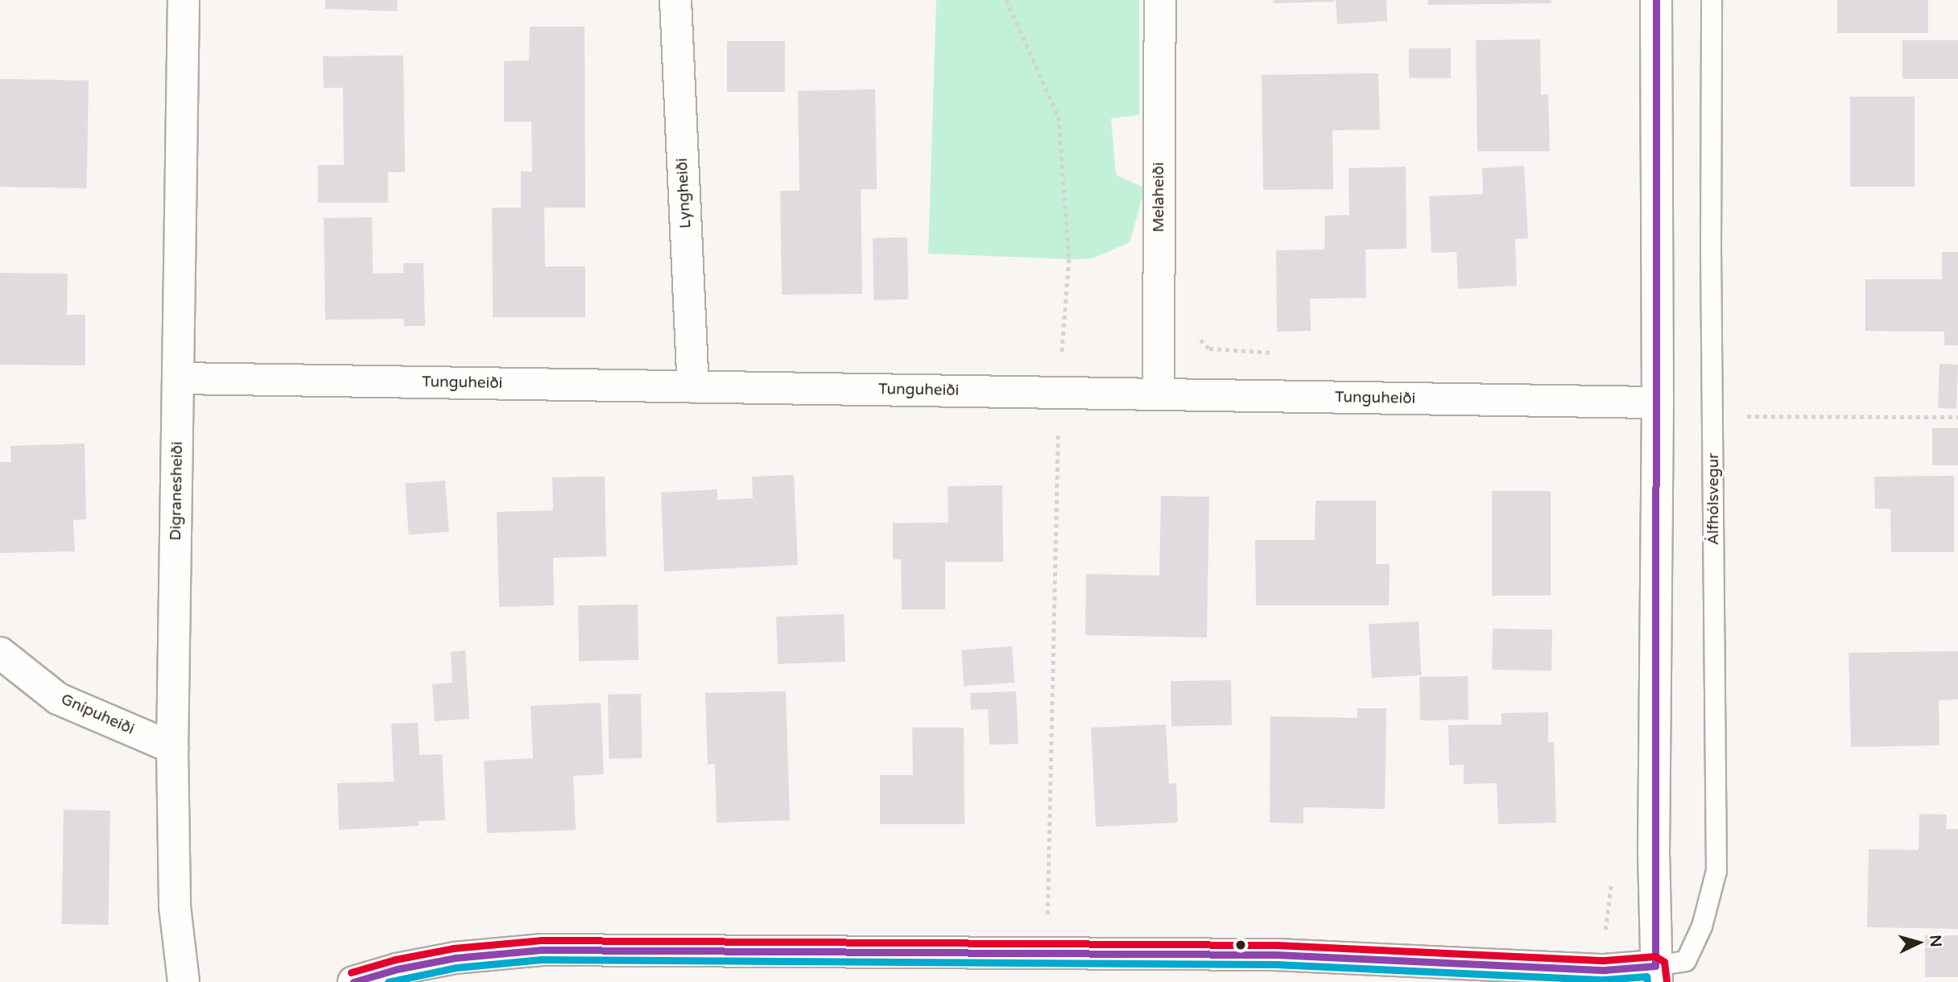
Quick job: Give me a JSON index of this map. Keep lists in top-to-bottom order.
{
  "streets": {
    "street": [
      "Lyngheiði",
      "Melaheiði",
      "Tunguheiði",
      "Digranesheiði",
      "Gnípuheiði"
    ],
    "lane": ["Álfhólsvegur"]
  },
  "crossings": [
    ["Lyngheiði", "Tunguheiði"],
    ["Melaheiði", "Tunguheiði"],
    ["Tunguheiði", "Digranesheiði"],
    ["Digranesheiði", "Gnípuheiði"]
  ],
  "north": "right"
}
